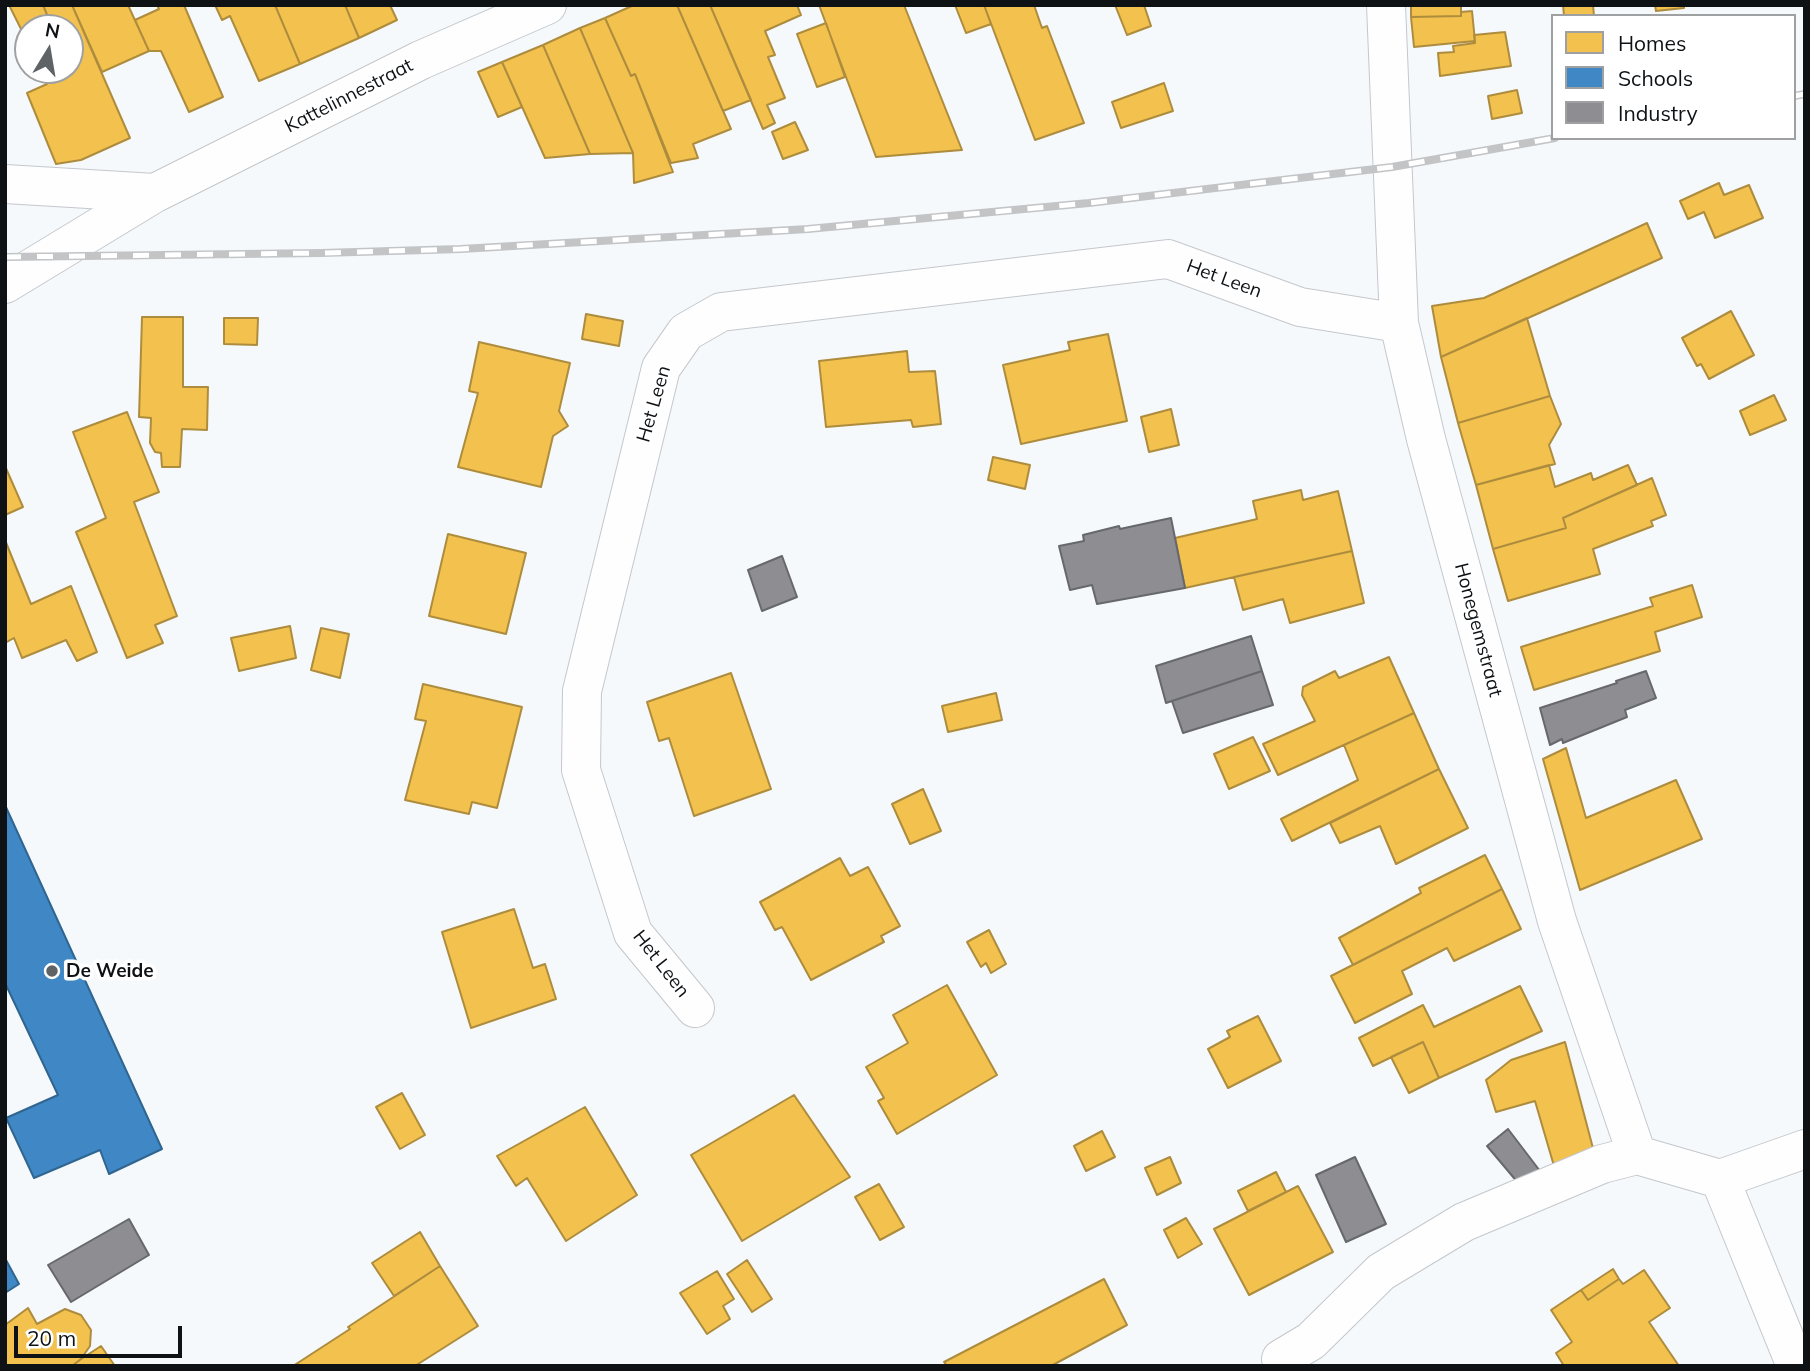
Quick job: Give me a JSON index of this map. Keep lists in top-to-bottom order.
{
  "streets": {
    "street": ["Kattelinnestraat", "Het Leen", "Honegemstraat"]
  },
  "crossings": [
    ["Het Leen", "Honegemstraat"]
  ],
  "places": ["De Weide"],
  "legend": ["Homes", "Schools", "Industry"],
  "scale_bar": "20 m",
  "north": "top"
}
